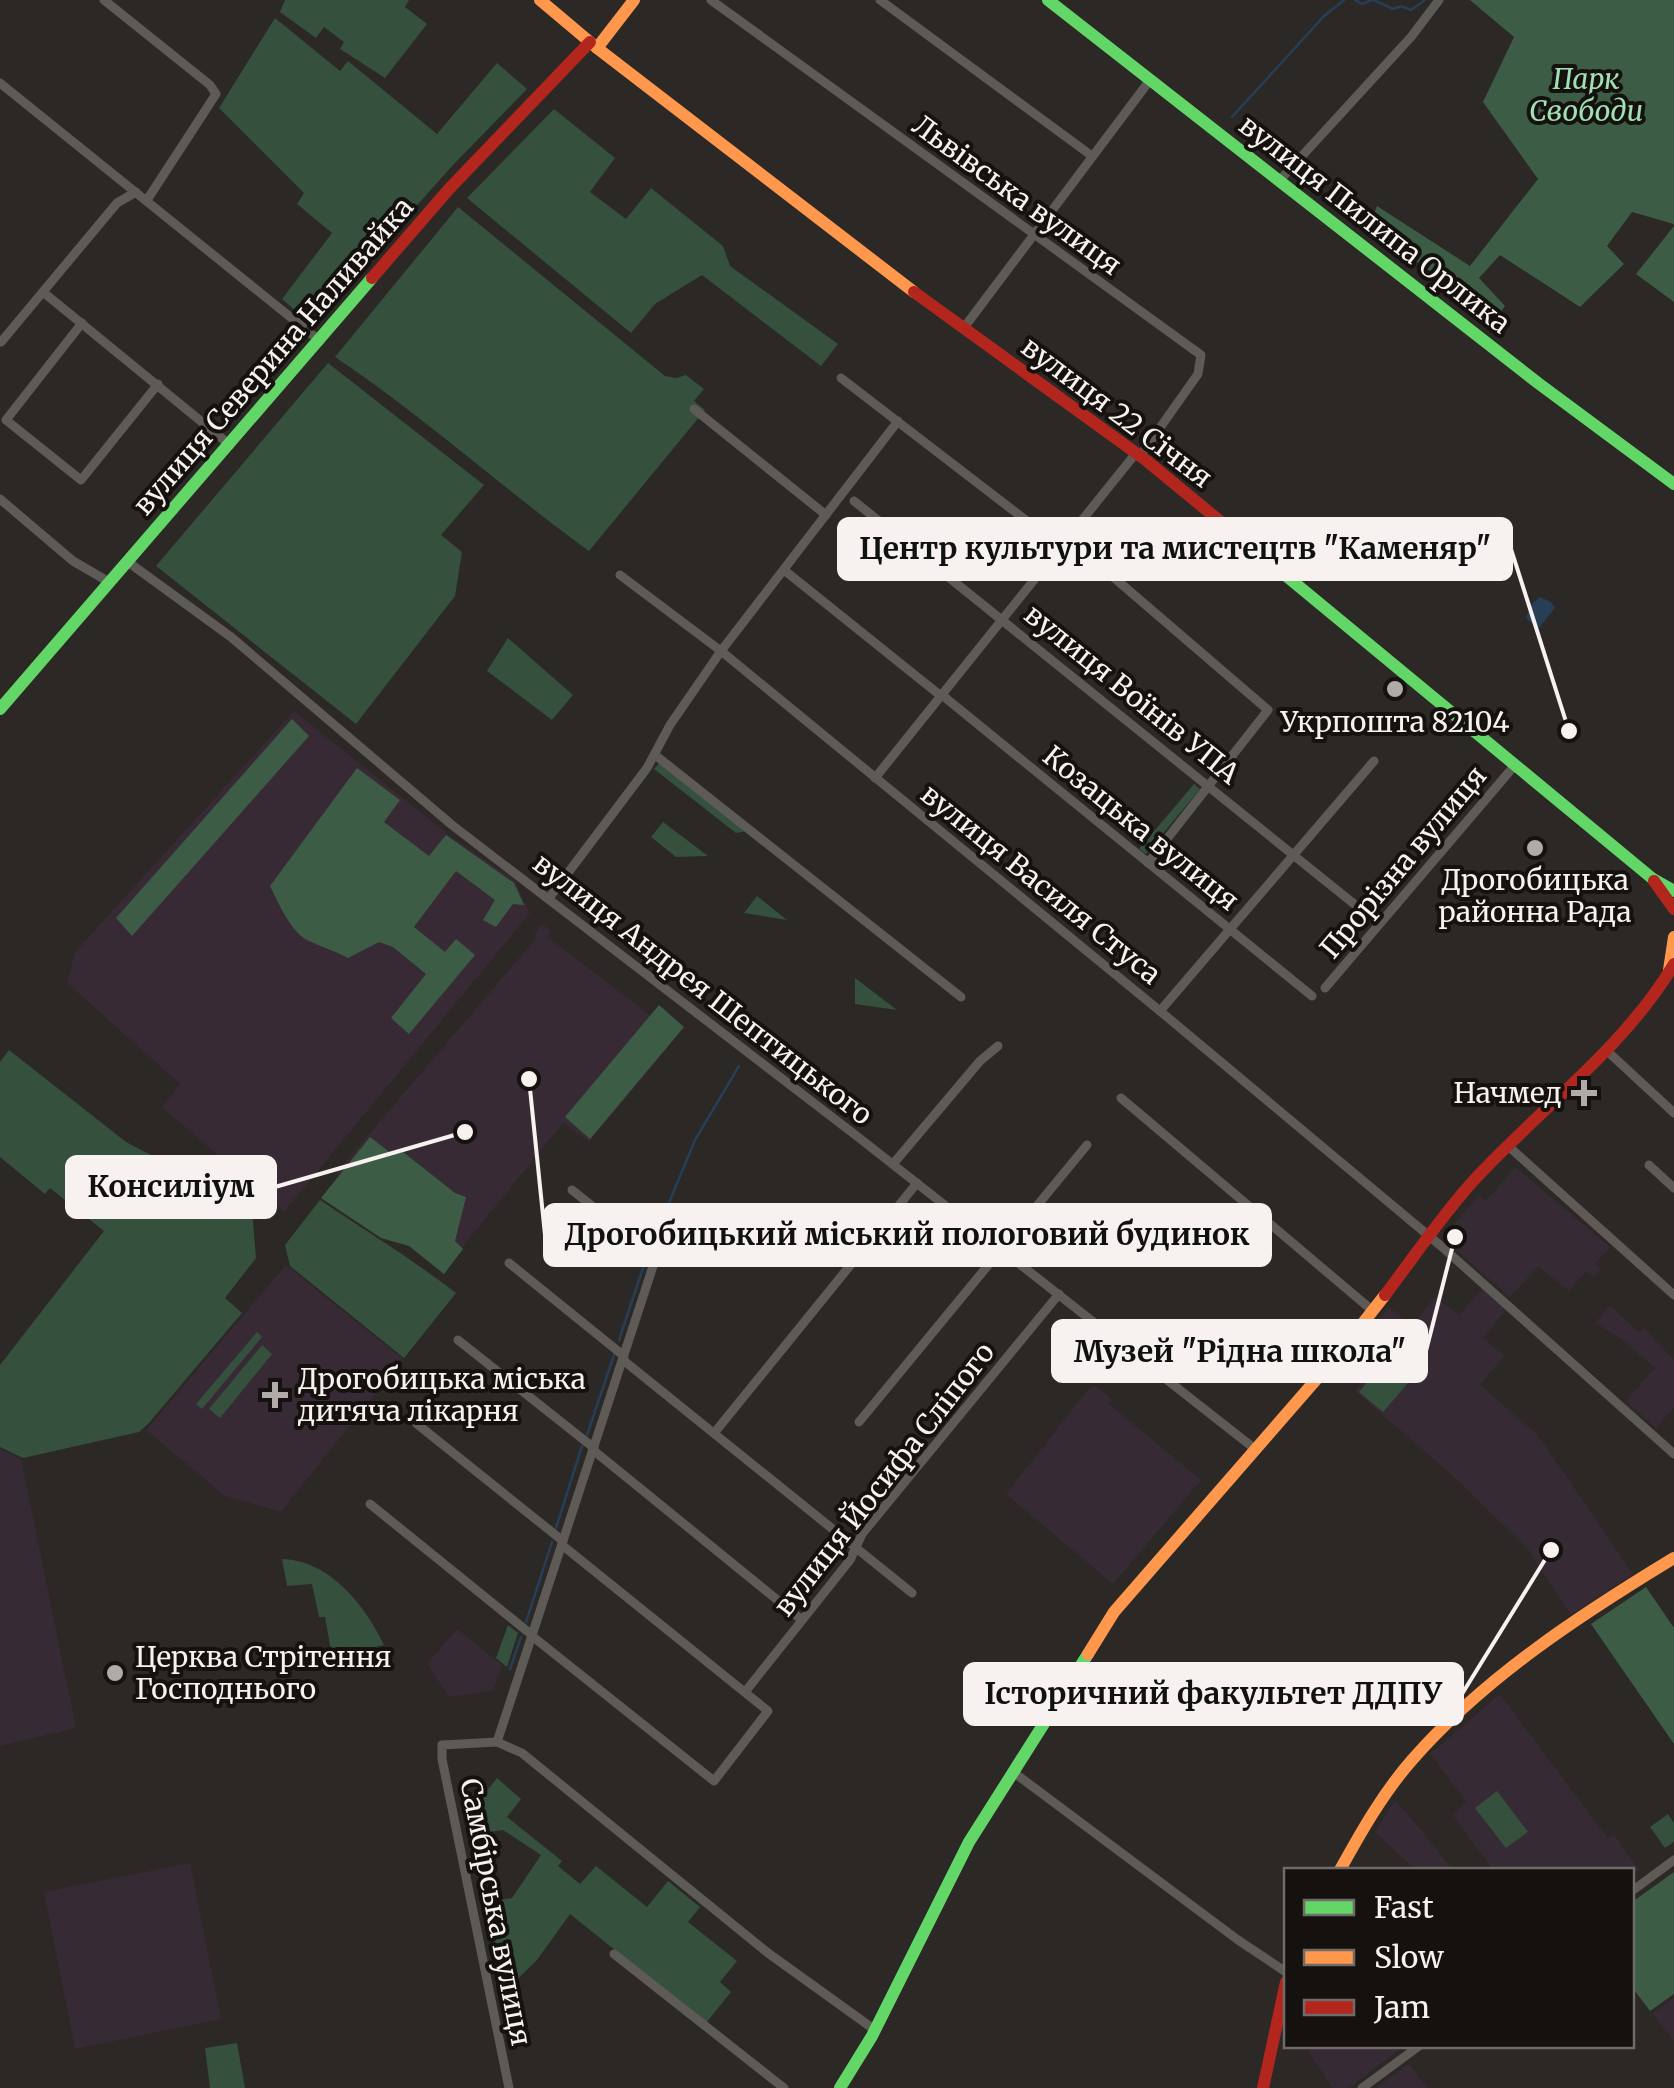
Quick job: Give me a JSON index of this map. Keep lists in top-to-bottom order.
{
  "streets": {
    "street": [
      "Львівська вулиця",
      "вулиця Пилипа Орлика",
      "вулиця Северина Наливайка",
      "вулиця 22 Січня",
      "вулиця Воїнів УПА",
      "Козацька вулиця",
      "Прорізна вулиця",
      "вулиця Василя Стуса",
      "вулиця Андрея Шептицького",
      "вулиця Йосифа Сліпого",
      "Самбірська вулиця"
    ]
  },
  "crossings": [
    ["Львівська вулиця", "вулиця 22 Січня"],
    ["вулиця Северина Наливайка", "вулиця 22 Січня"],
    ["вулиця Северина Наливайка", "вулиця Андрея Шептицького"],
    ["вулиця 22 Січня", "Прорізна вулиця"],
    ["вулиця Воїнів УПА", "Прорізна вулиця"],
    ["вулиця Андрея Шептицького", "вулиця Йосифа Сліпого"]
  ],
  "parks": ["Парк Свободи"],
  "places": {
    "other": [
      "Укрпошта 82104",
      "Центр культури та мистецтв \"Каменяр\"",
      "Дрогобицька районна Рада",
      "Дрогобицький міський пологовий будинок",
      "Консиліум",
      "Музей \"Рідна школа\"",
      "Історичний факультет ДДПУ",
      "Церква Стрітення Господнього"
    ],
    "health": ["Начмед", "Дрогобицька міська дитяча лікарня"]
  },
  "legend": ["Fast", "Slow", "Jam"]
}
